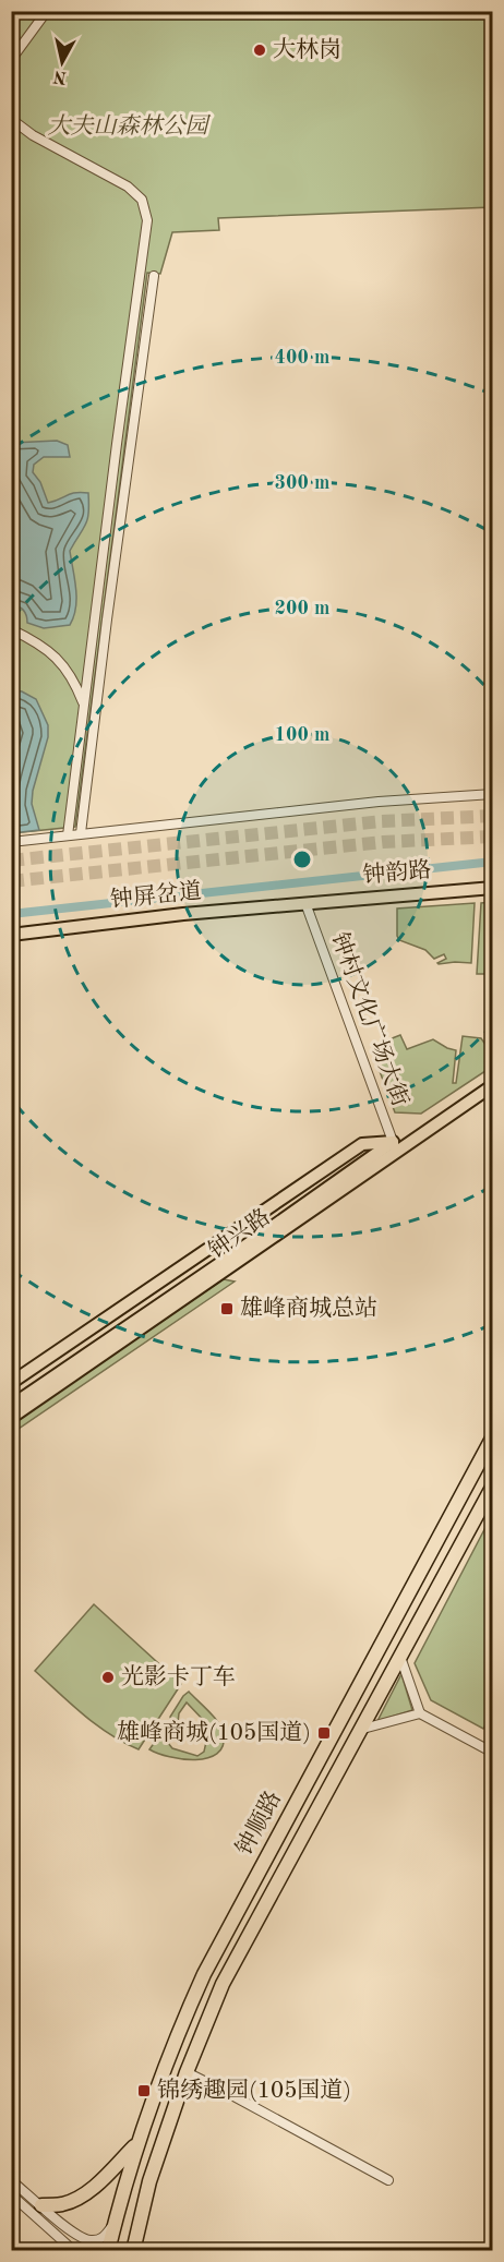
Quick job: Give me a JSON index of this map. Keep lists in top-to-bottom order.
{
  "streets": {
    "highway": ["钟顺路"],
    "main road": ["钟韵路", "钟屏岔道", "钟兴路"],
    "street": ["钟村文化广场大街"]
  },
  "crossings": [
    ["钟韵路", "钟屏岔道"],
    ["钟韵路", "钟村文化广场大街"],
    ["钟屏岔道", "钟村文化广场大街"],
    ["钟村文化广场大街", "钟兴路"]
  ],
  "parks": ["大夫山森林公园"],
  "places": {
    "other": ["大林岗", "光影卡丁车"],
    "transit": ["雄峰商城总站", "雄峰商城(105国道)", "锦绣趣园(105国道)"]
  },
  "north": "bottom",
  "rings": [
    "400 m",
    "300 m",
    "200 m",
    "100 m"
  ]
}
